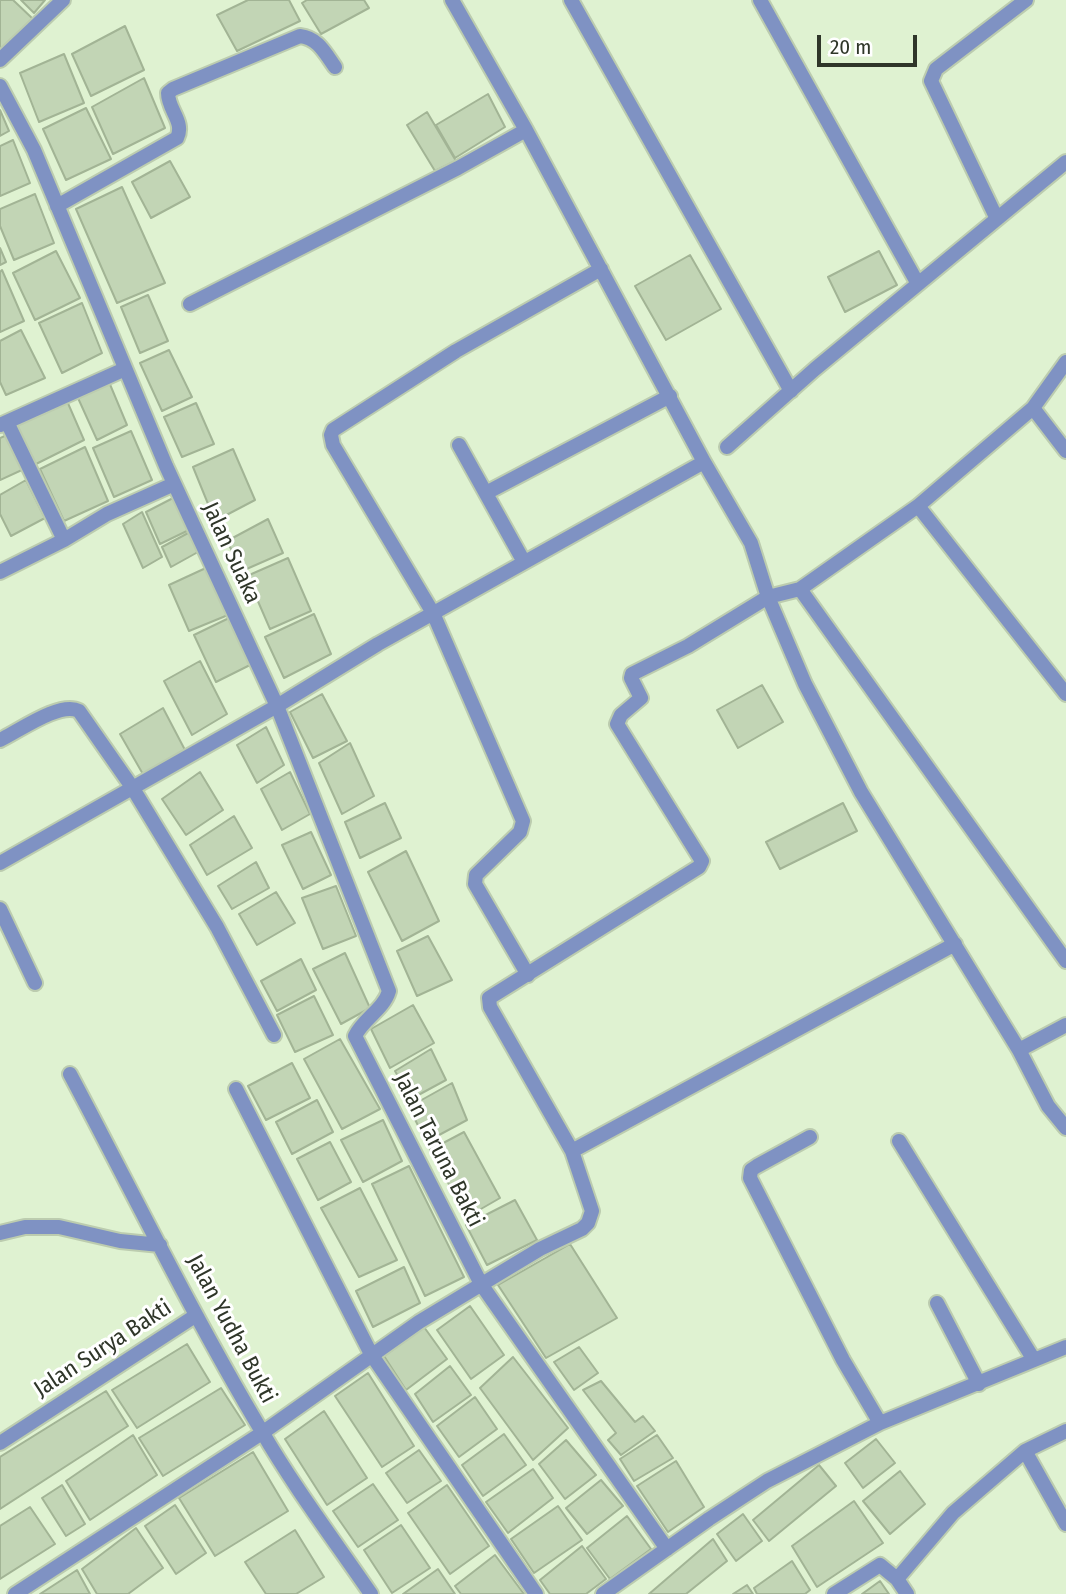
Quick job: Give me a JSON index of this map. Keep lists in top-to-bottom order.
{
  "streets": {
    "street": [
      "Jalan Suaka",
      "Jalan Taruna Bakti",
      "Jalan Yudha Bukti",
      "Jalan Surya Bakti"
    ]
  },
  "crossings": [
    ["Jalan Suaka", "Jalan Taruna Bakti"],
    ["Jalan Yudha Bukti", "Jalan Surya Bakti"]
  ],
  "scale_bar": "20 m"
}
